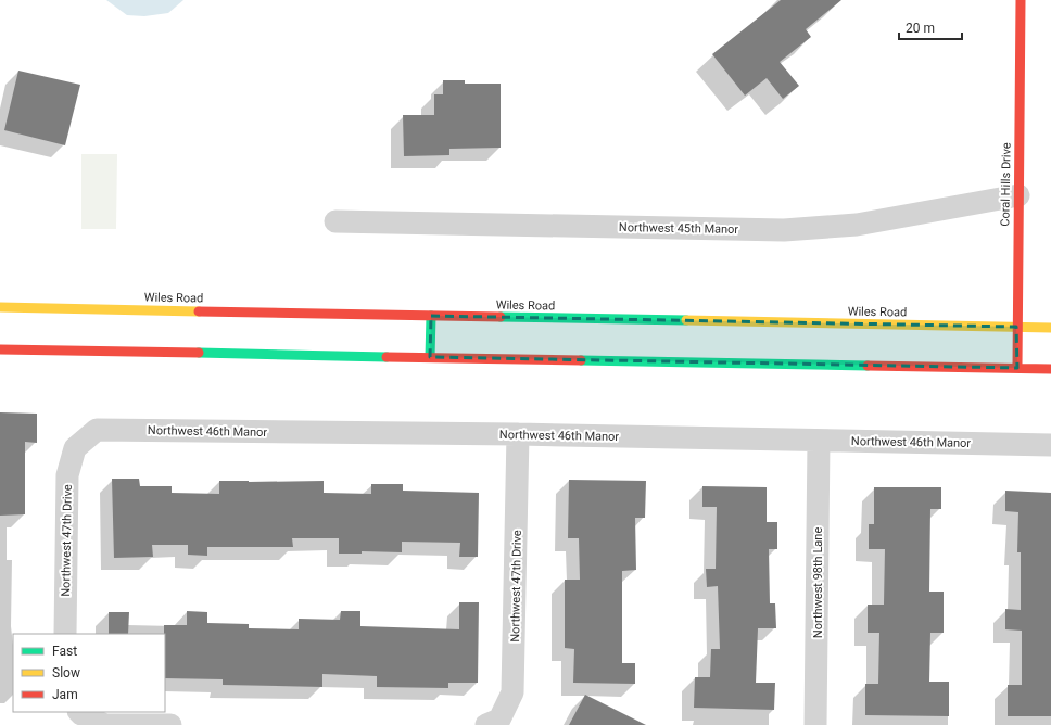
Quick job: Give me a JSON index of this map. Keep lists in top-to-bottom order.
{
  "streets": {
    "main road": ["Coral Hills Drive", "Wiles Road"],
    "street": [
      "Northwest 45th Manor",
      "Northwest 46th Manor",
      "Northwest 47th Drive",
      "Northwest 98th Lane"
    ]
  },
  "crossings": [
    ["Coral Hills Drive", "Northwest 45th Manor"],
    ["Coral Hills Drive", "Wiles Road"],
    ["Northwest 46th Manor", "Northwest 47th Drive"],
    ["Northwest 46th Manor", "Northwest 98th Lane"]
  ],
  "legend": ["Fast", "Slow", "Jam"],
  "scale_bar": "20 m"
}
